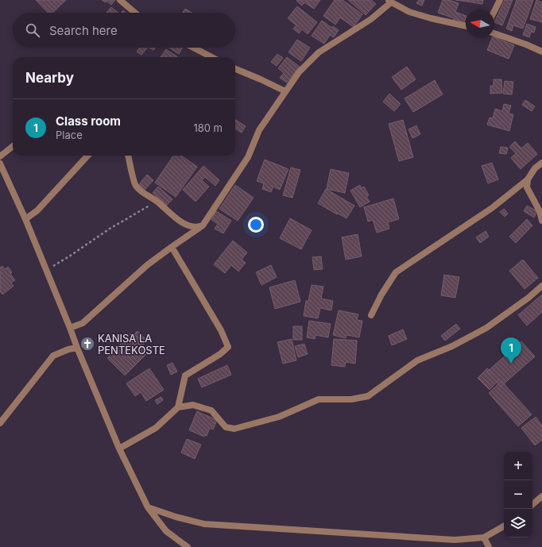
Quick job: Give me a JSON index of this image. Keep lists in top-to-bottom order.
{
  "places": {
    "church": ["KANISA LA PENTEKOSTE"]
  },
  "north": "left",
  "page": {
    "search": "Search here",
    "heading": "Nearby",
    "list": [
      {
        "mark": "1",
        "name": "Class room",
        "note": "Place",
        "value": "180 m"
      }
    ],
    "pins": "1",
    "map_buttons": ["+", "−"]
  }
}
